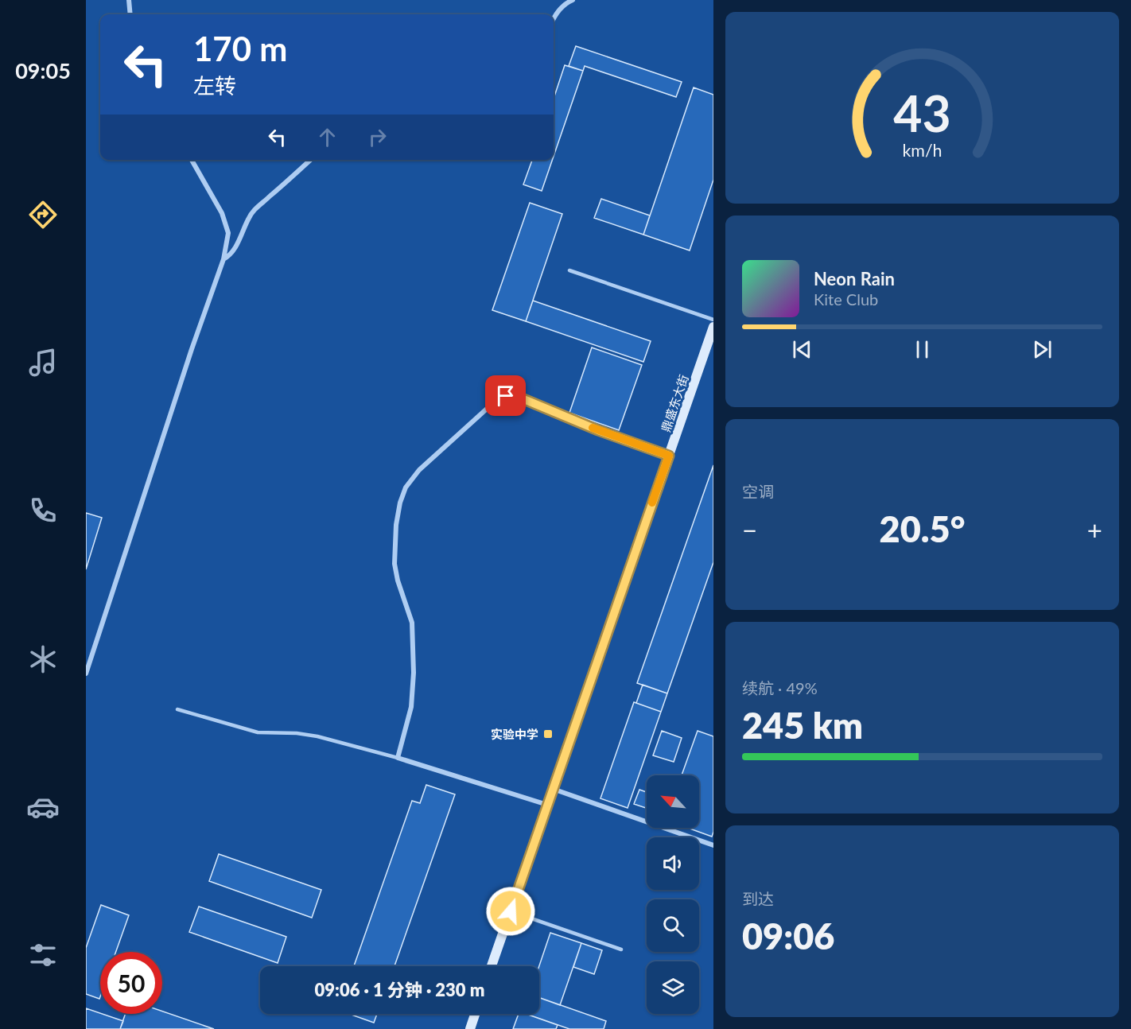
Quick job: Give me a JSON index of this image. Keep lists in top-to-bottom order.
{
  "streets": {
    "main road": ["鼎盛东大街"]
  },
  "places": {
    "transit": ["实验中学"]
  },
  "north": "top left",
  "page": {
    "tabs": "09:05",
    "turn": ["170 m", "左转"],
    "song": ["Neon Rain", "Kite Club"],
    "tile": [
      "空调",
      ["续航 · 49%", "245 km"],
      ["到达", "09:06"]
    ],
    "heat": ["−", "20.5°", "+"],
    "limit": "50",
    "trip": "09:06 · 1 分钟 · 230 m",
    "gauge": ["43", "km/h"]
  }
}
